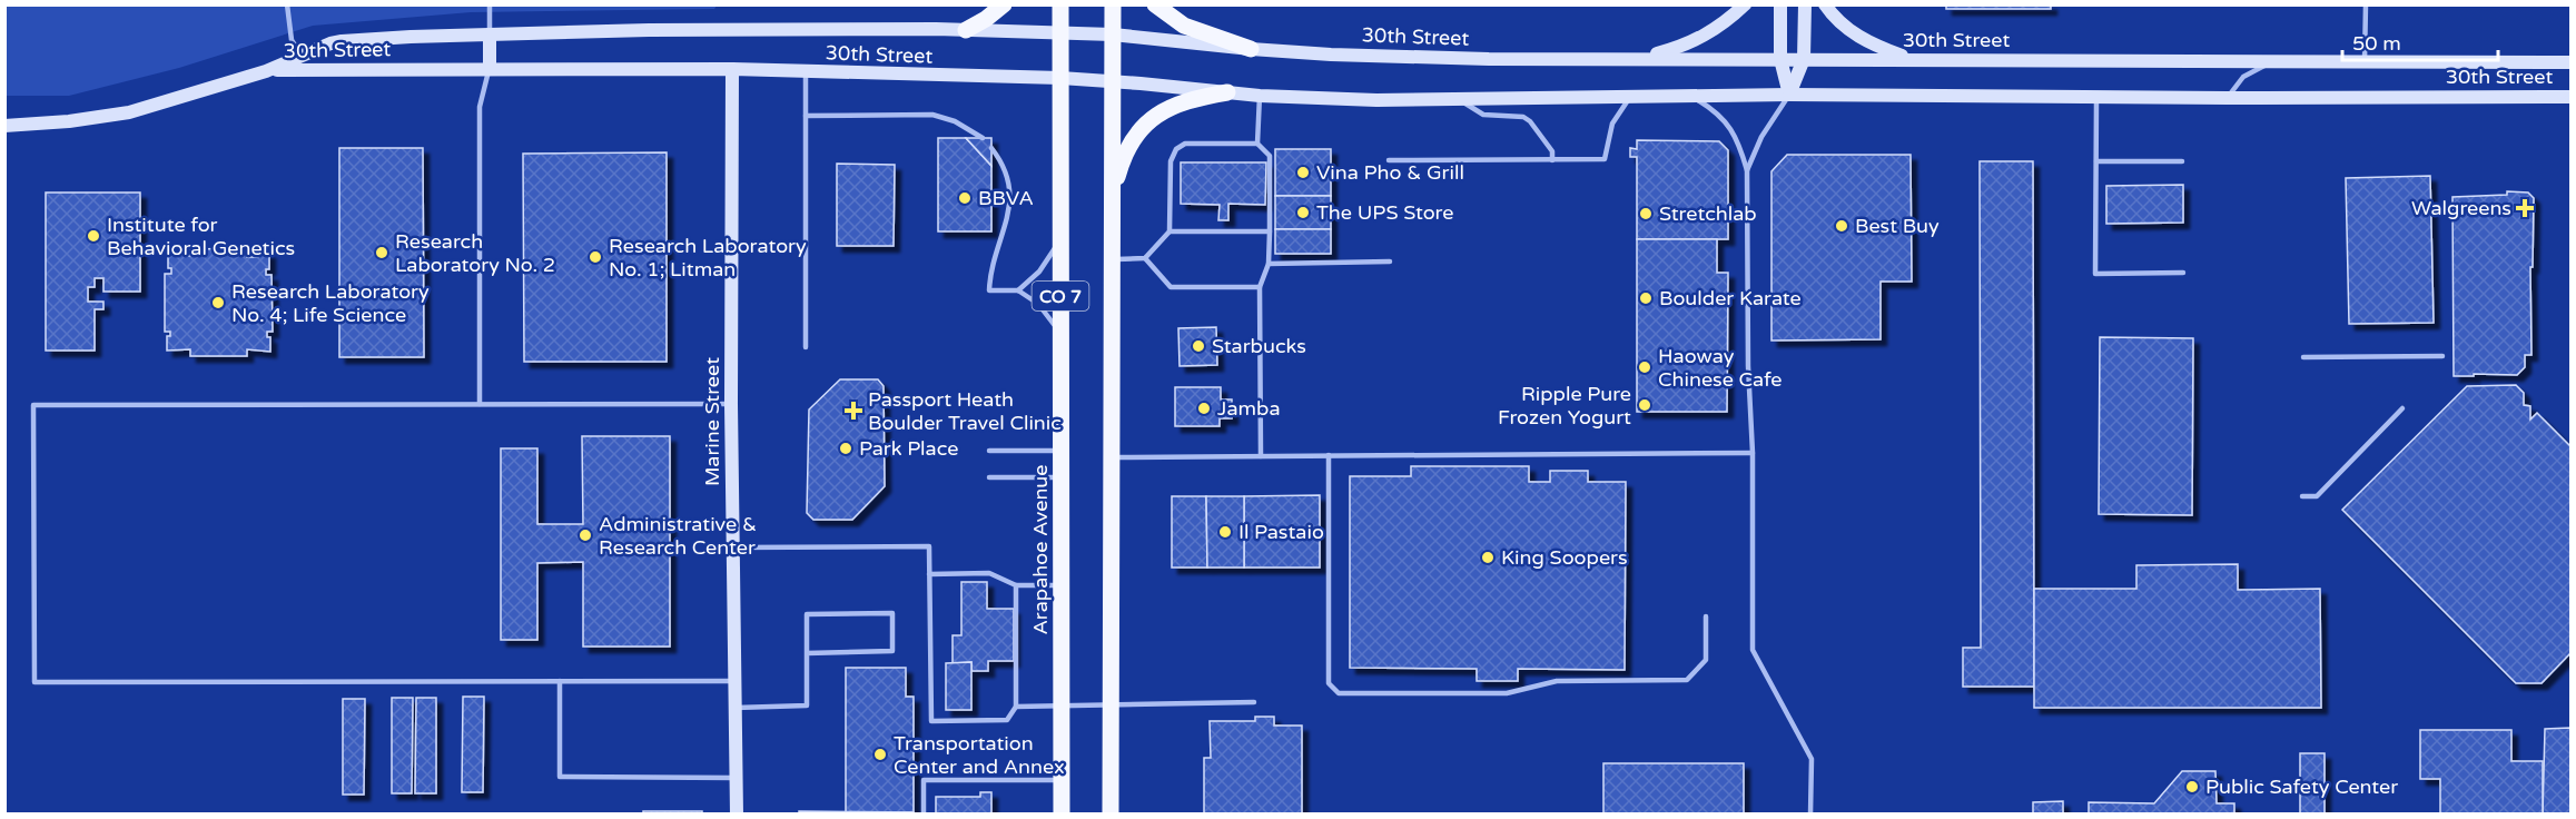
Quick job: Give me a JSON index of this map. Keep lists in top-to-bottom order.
{
  "streets": {
    "main road": [
      "30th Street",
      "CO 7",
      "Marine Street",
      "Arapahoe Avenue"
    ]
  },
  "crossings": [
    ["30th Street", "CO 7"],
    ["30th Street", "Marine Street"],
    ["30th Street", "Arapahoe Avenue"]
  ],
  "places": {
    "other": [
      "Vina Pho & Grill",
      "BBVA",
      "The UPS Store",
      "Stretchlab",
      "Best Buy",
      "Institute for Behavioral Genetics",
      "Research Laboratory No. 2",
      "Research Laboratory No. 1; Litman",
      "Boulder Karate",
      "Research Laboratory No. 4; Life Science",
      "Starbucks",
      "Haoway Chinese Cafe",
      "Ripple Pure Frozen Yogurt",
      "Jamba",
      "Park Place",
      "Il Pastaio",
      "Administrative & Research Center",
      "King Soopers",
      "Transportation Center and Annex",
      "Public Safety Center"
    ],
    "health": ["Walgreens", "Passport Heath Boulder Travel Clinic"]
  },
  "scale_bar": "50 m"
}
